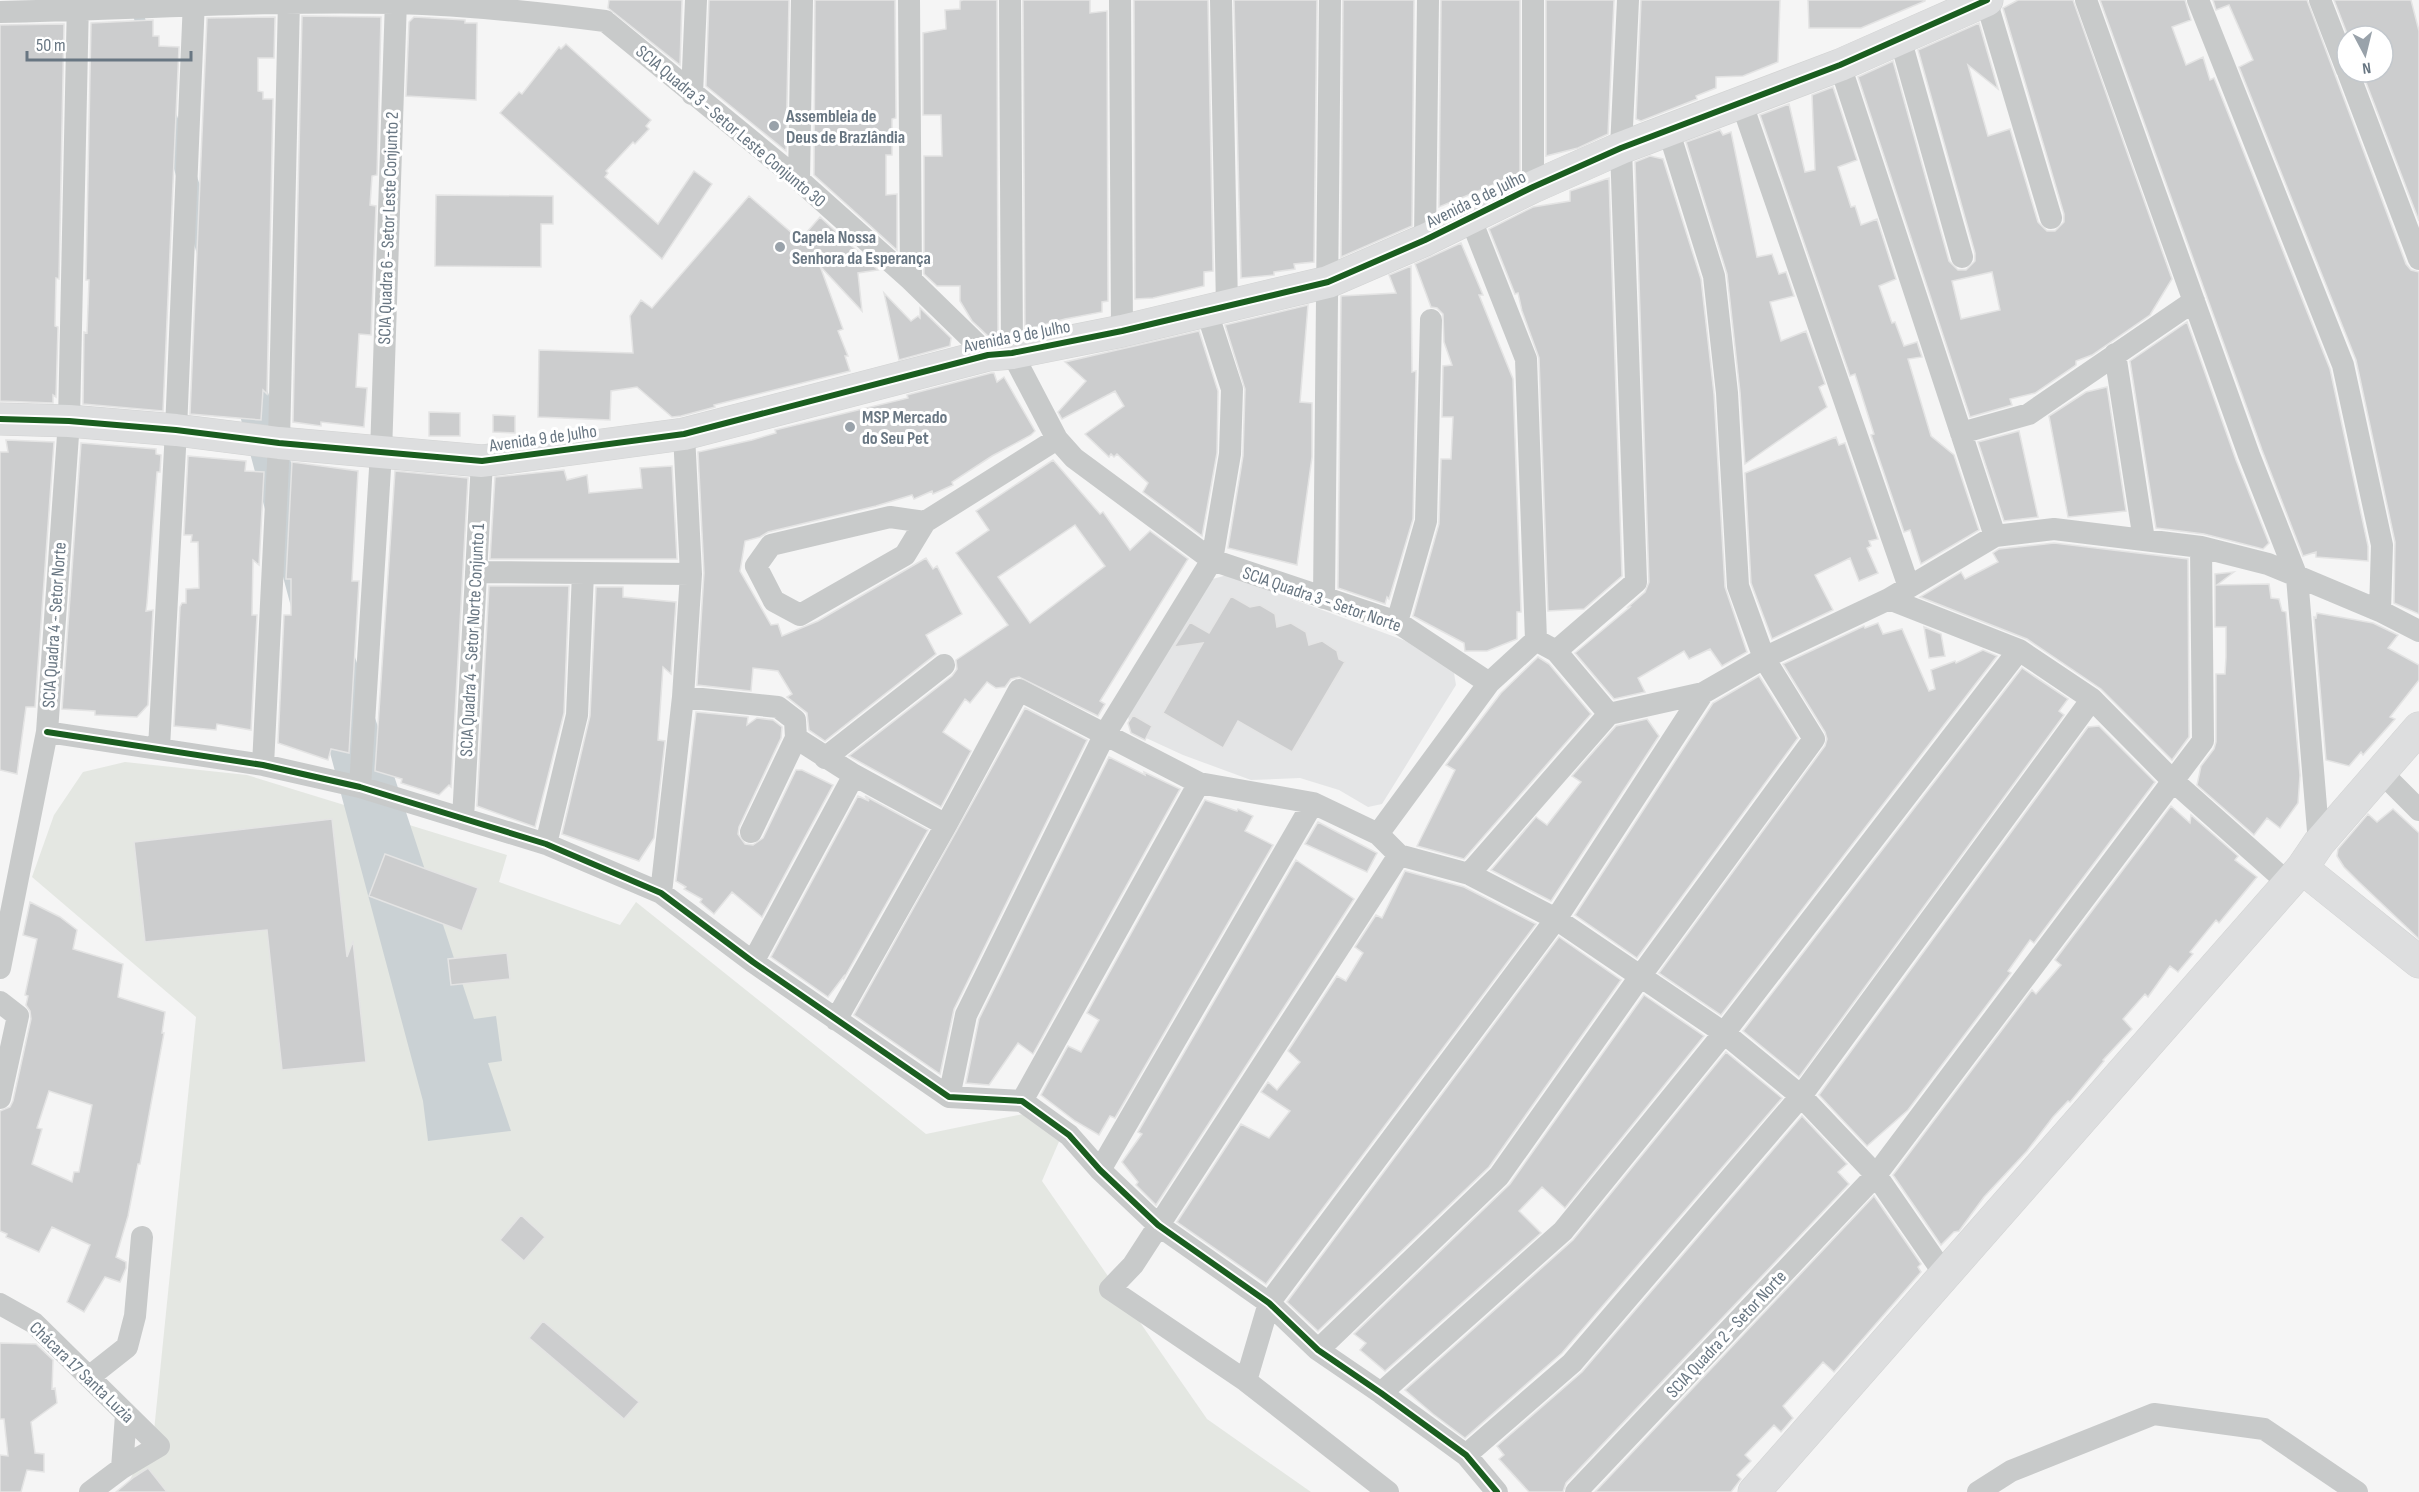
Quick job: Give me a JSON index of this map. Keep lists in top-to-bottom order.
{
  "streets": {
    "street": [
      "SCIA Quadra 3 - Setor Leste Conjunto 30",
      "Avenida 9 de Julho",
      "SCIA Quadra 6 - Setor Leste Conjunto 2",
      "SCIA Quadra 3 - Setor Norte",
      "SCIA Quadra 4 - Setor Norte",
      "SCIA Quadra 4 - Setor Norte Conjunto 1",
      "SCIA Quadra 2 - Setor Norte",
      "Chácara 17 Santa Luzia"
    ]
  },
  "crossings": [
    ["SCIA Quadra 3 - Setor Leste Conjunto 30", "Avenida 9 de Julho"],
    ["SCIA Quadra 3 - Setor Leste Conjunto 30", "SCIA Quadra 3 - Setor Norte"],
    ["Avenida 9 de Julho", "SCIA Quadra 6 - Setor Leste Conjunto 2"],
    ["Avenida 9 de Julho", "SCIA Quadra 3 - Setor Norte"],
    ["Avenida 9 de Julho", "SCIA Quadra 4 - Setor Norte"],
    ["Avenida 9 de Julho", "SCIA Quadra 4 - Setor Norte Conjunto 1"]
  ],
  "places": ["Assembleia de Deus de Brazlândia", "Capela Nossa Senhora da Esperança", "MSP Mercado do Seu Pet"],
  "scale_bar": "50 m",
  "north": "bottom"
}
